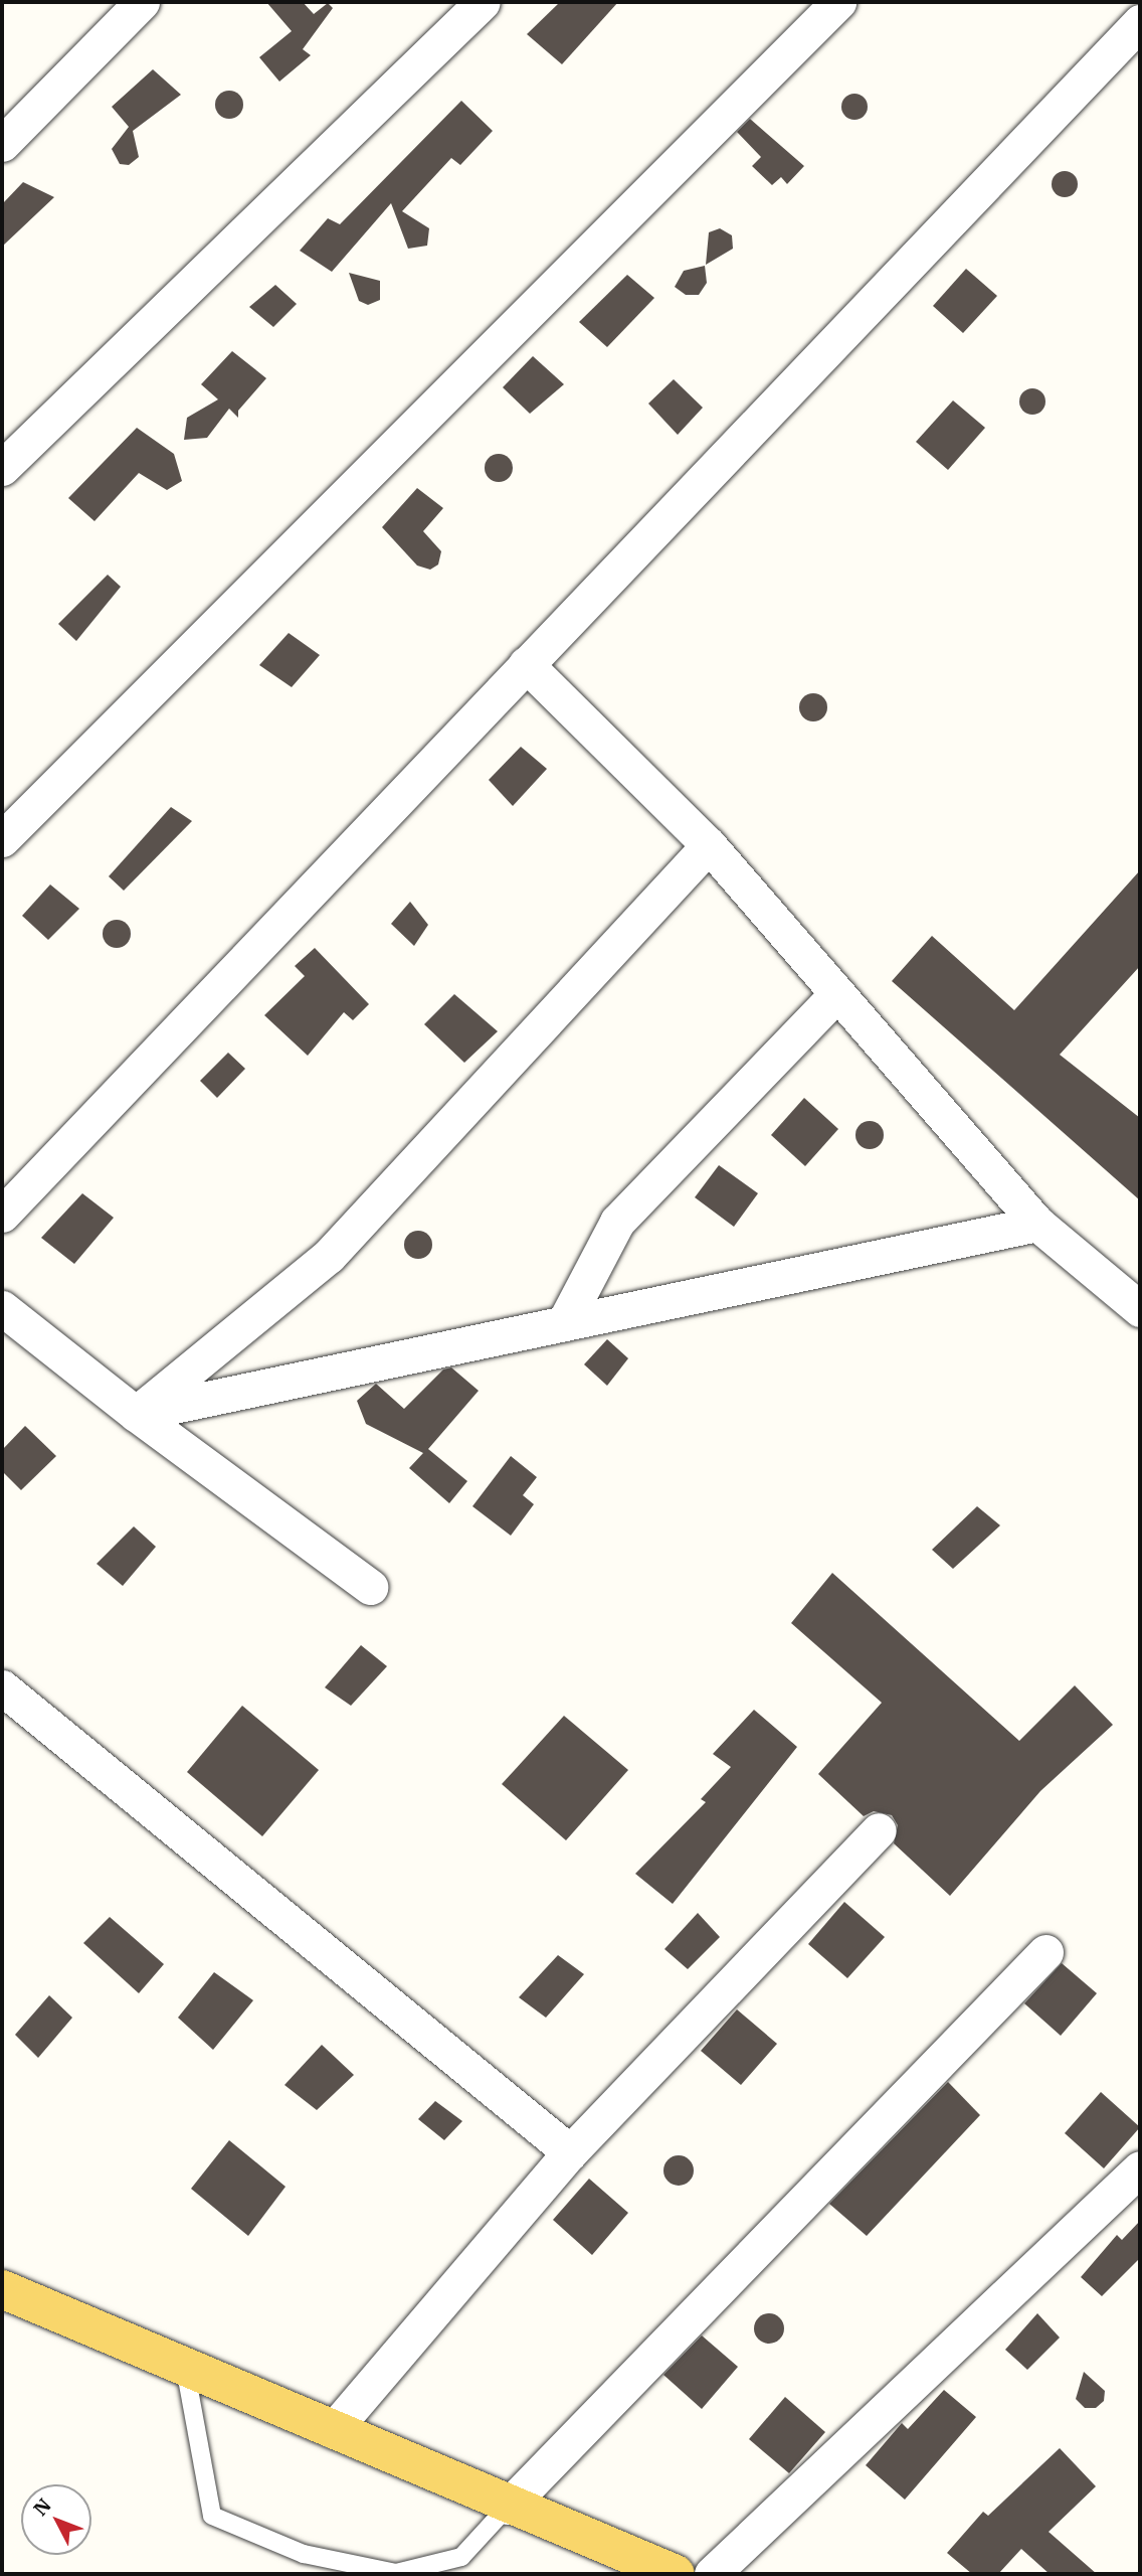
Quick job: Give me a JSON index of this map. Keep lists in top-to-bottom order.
{
  "north": "top left"
}
